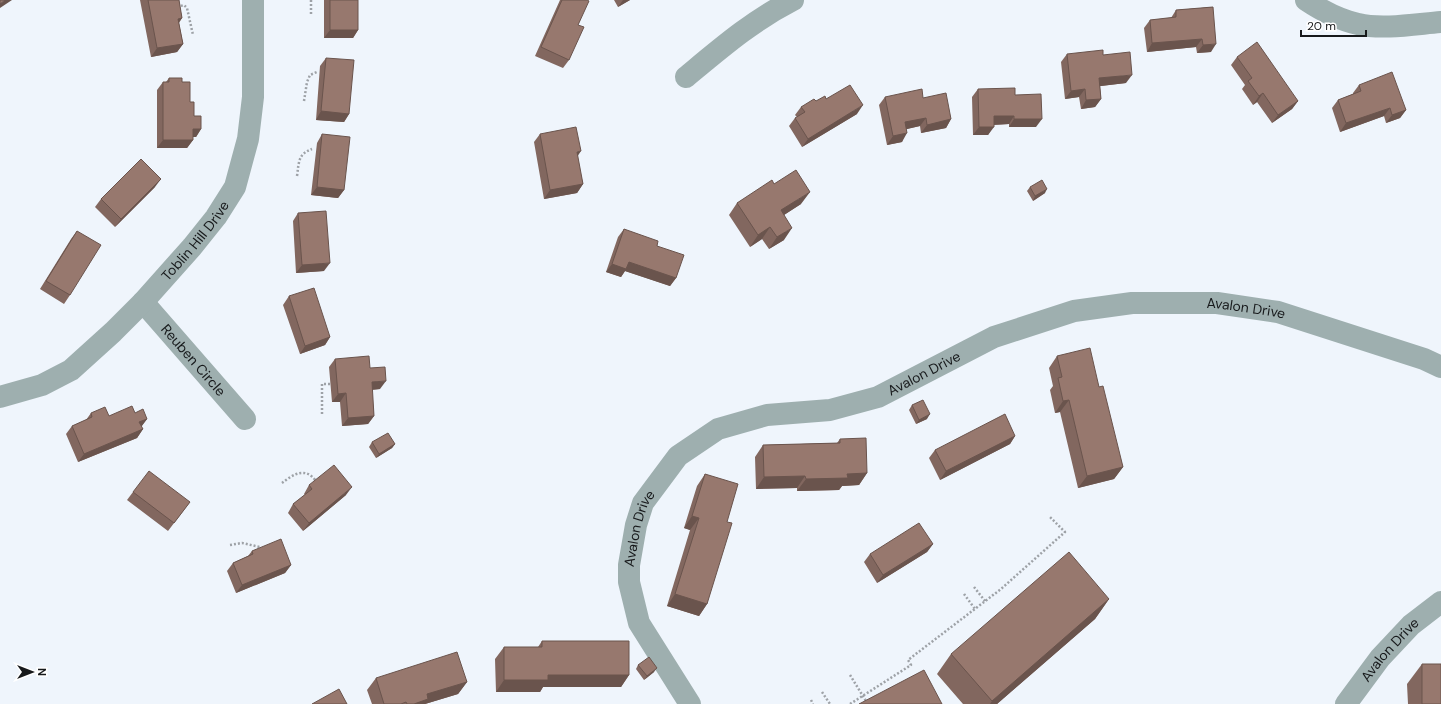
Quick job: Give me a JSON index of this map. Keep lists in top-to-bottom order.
{
  "streets": {
    "street": ["Toblin Hill Drive", "Avalon Drive", "Reuben Circle"]
  },
  "crossings": [
    ["Toblin Hill Drive", "Reuben Circle"]
  ],
  "scale_bar": "20 m",
  "north": "right"
}
